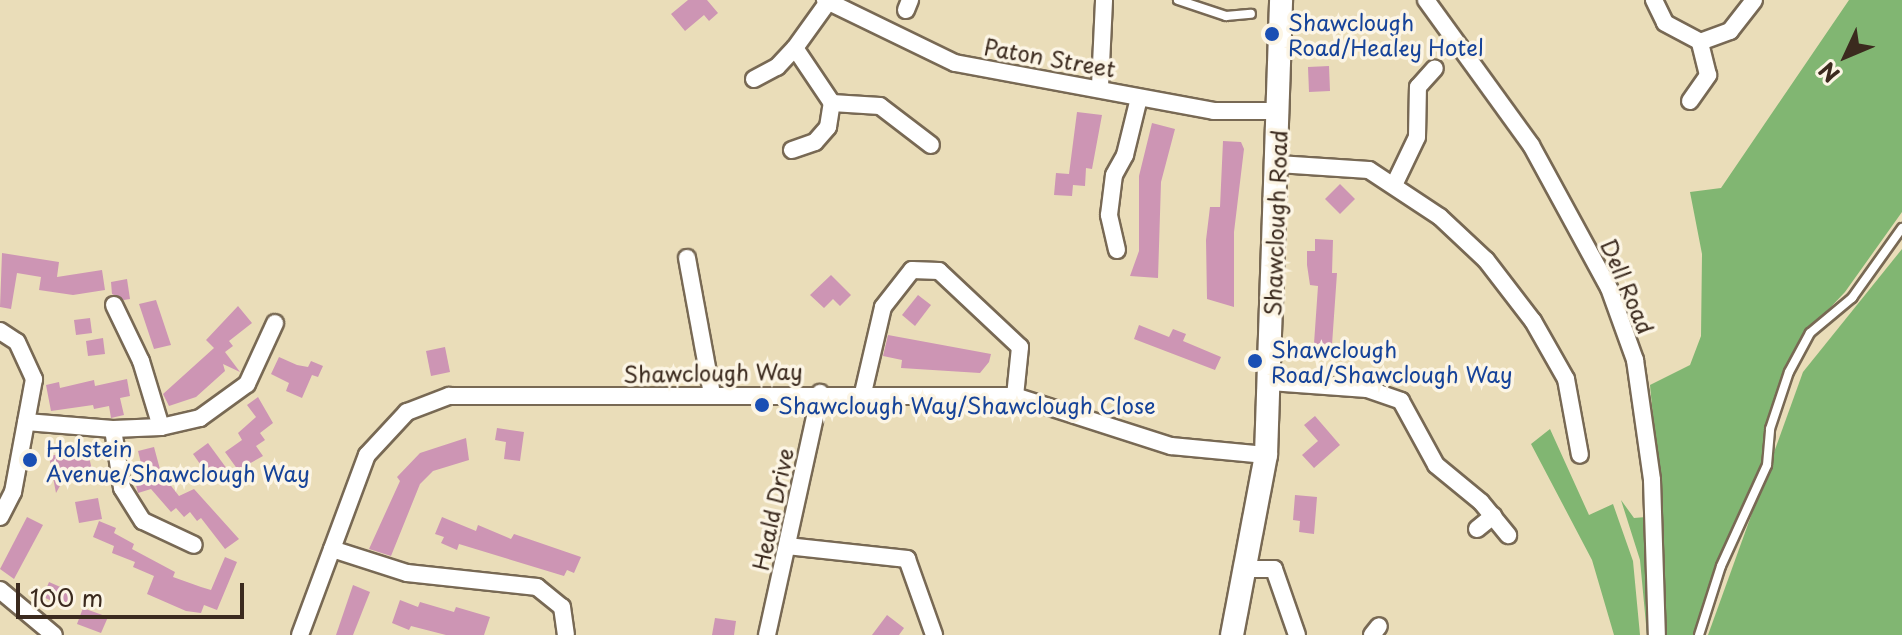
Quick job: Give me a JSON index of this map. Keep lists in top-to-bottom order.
{
  "streets": {
    "main road": ["Shawclough Road"],
    "street": [
      "Paton Street",
      "Dell Road",
      "Shawclough Way",
      "Heald Drive"
    ]
  },
  "crossings": [
    ["Paton Street", "Shawclough Road"],
    ["Shawclough Road", "Shawclough Way"],
    ["Shawclough Way", "Heald Drive"]
  ],
  "places": [
    "Shawclough Road/Healey Hotel",
    "Shawclough Road/Shawclough Way",
    "Shawclough Way/Shawclough Close",
    "Holstein Avenue/Shawclough Way"
  ],
  "scale_bar": "100 m",
  "north": "bottom left"
}
